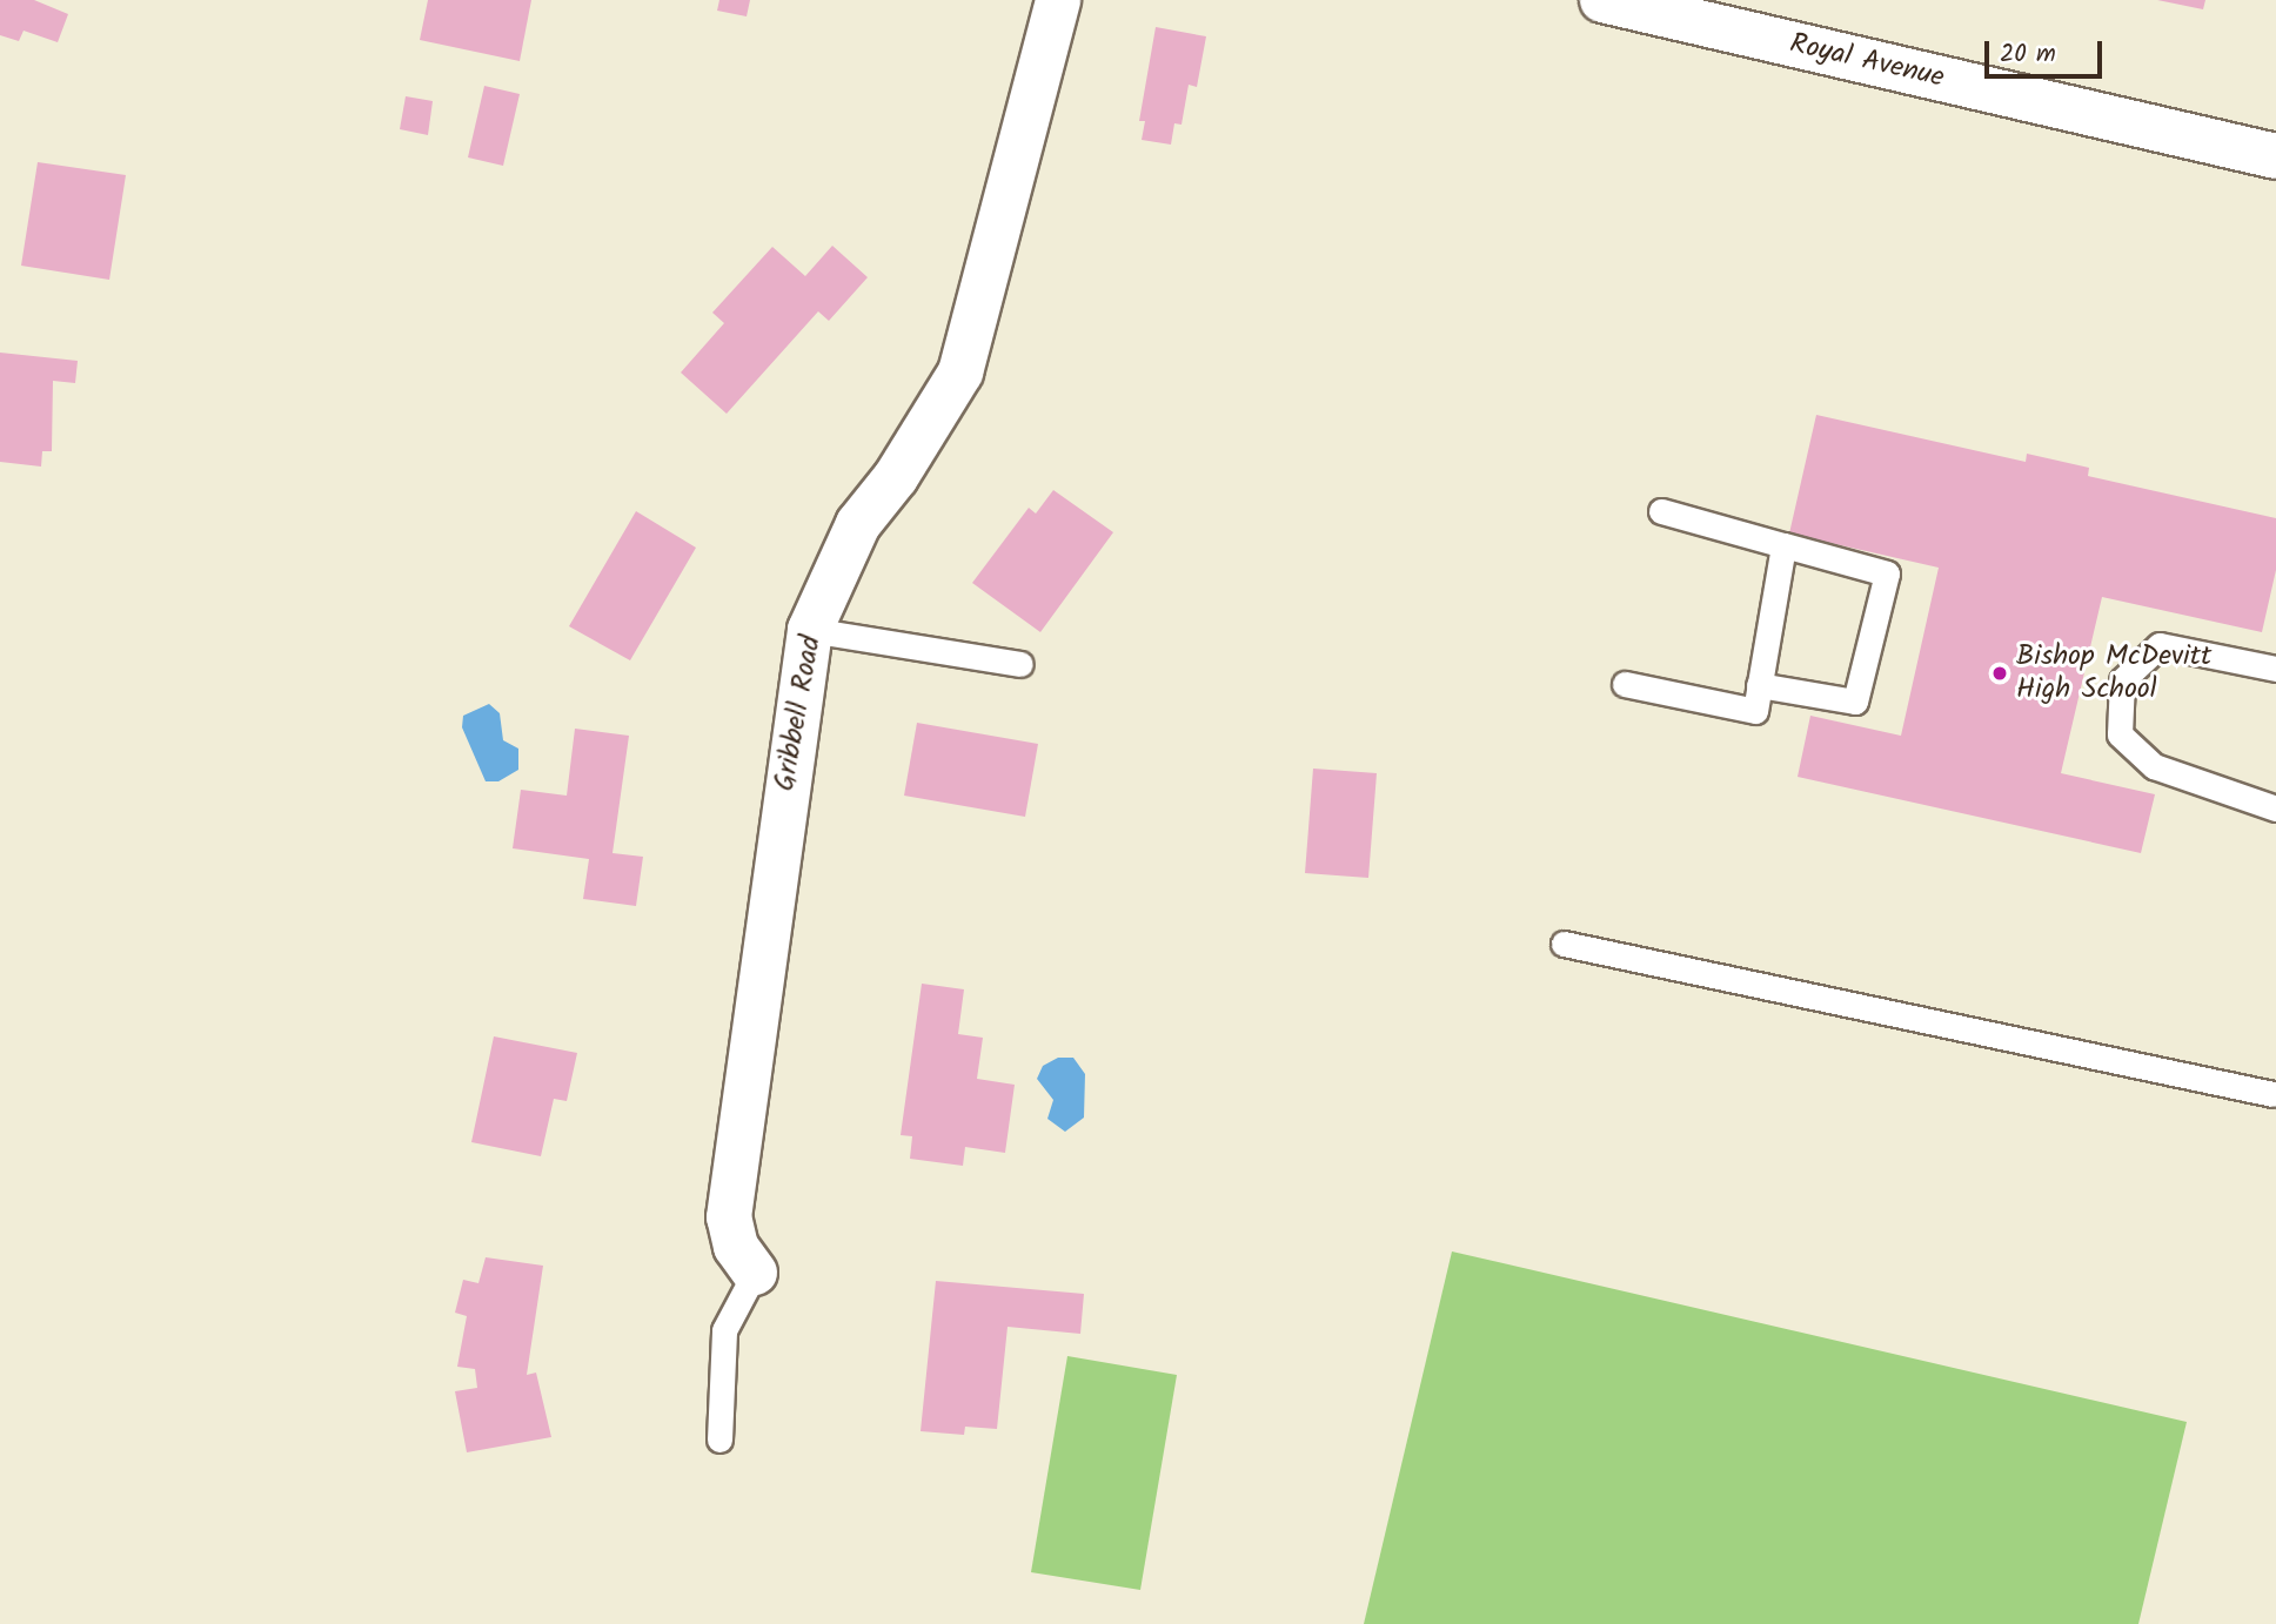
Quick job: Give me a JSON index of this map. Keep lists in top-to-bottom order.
{
  "streets": {
    "street": ["Royal Avenue", "Gribbell Road"]
  },
  "places": ["Bishop McDevitt High School"],
  "scale_bar": "20 m"
}
